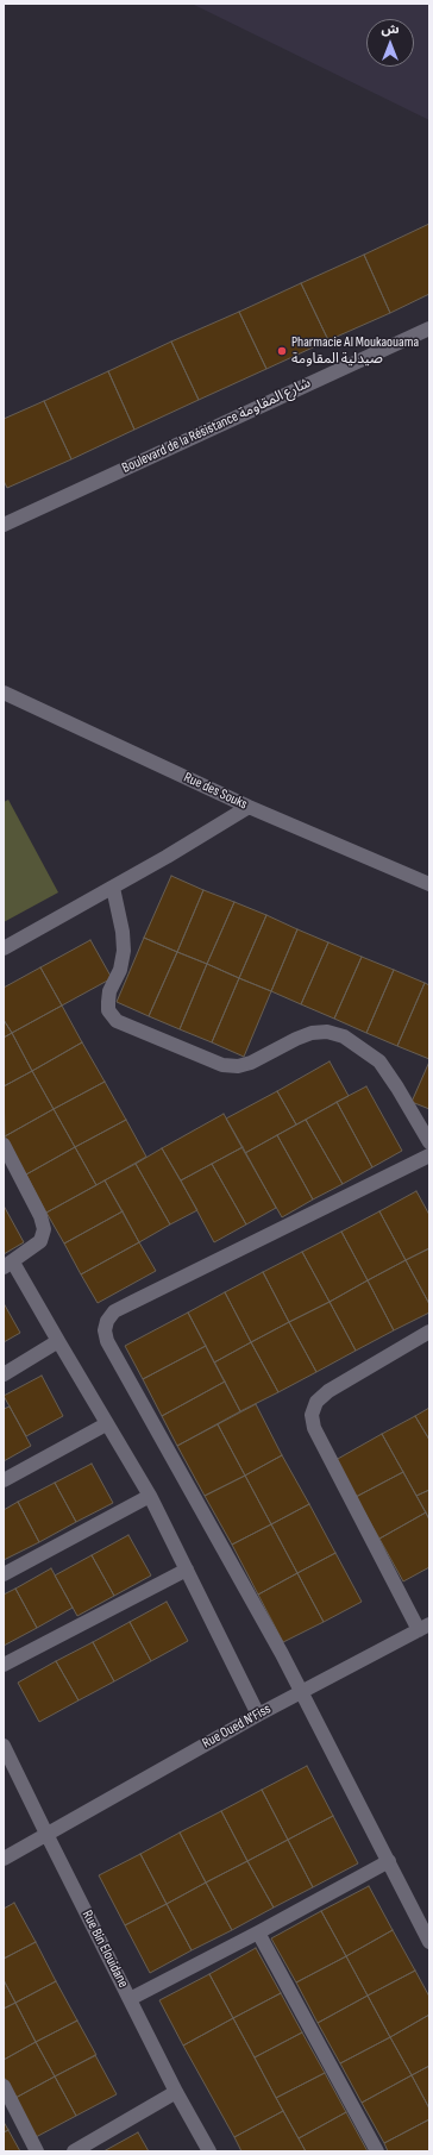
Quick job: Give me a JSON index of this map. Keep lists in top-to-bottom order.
{
  "streets": {
    "street": [
      "Boulevard de la Résistance شارع المقاومة",
      "Rue des Souks",
      "Rue Oued N'Fiss",
      "Rue Bin Elouidane"
    ]
  },
  "crossings": [
    ["Rue Oued N'Fiss", "Rue Bin Elouidane"]
  ],
  "places": ["Pharmacie Al Moukaouama صيدلية المقاومة"],
  "north": "top"
}
